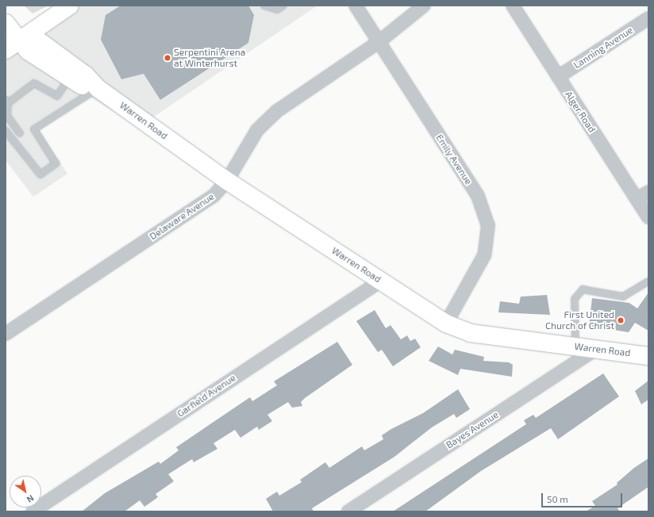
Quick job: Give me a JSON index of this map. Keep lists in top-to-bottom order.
{
  "streets": {
    "main road": ["Warren Road"],
    "street": [
      "Lanning Avenue",
      "Alger Road",
      "Emily Avenue",
      "Delaware Avenue",
      "Garfield Avenue",
      "Bayes Avenue"
    ]
  },
  "crossings": [
    ["Lanning Avenue", "Alger Road"],
    ["Warren Road", "Emily Avenue"],
    ["Warren Road", "Delaware Avenue"],
    ["Warren Road", "Garfield Avenue"],
    ["Warren Road", "Bayes Avenue"],
    ["Emily Avenue", "Delaware Avenue"]
  ],
  "places": ["Serpentini Arena at Winterhurst", "First United Church of Christ"],
  "scale_bar": "50 m",
  "north": "bottom right"
}
